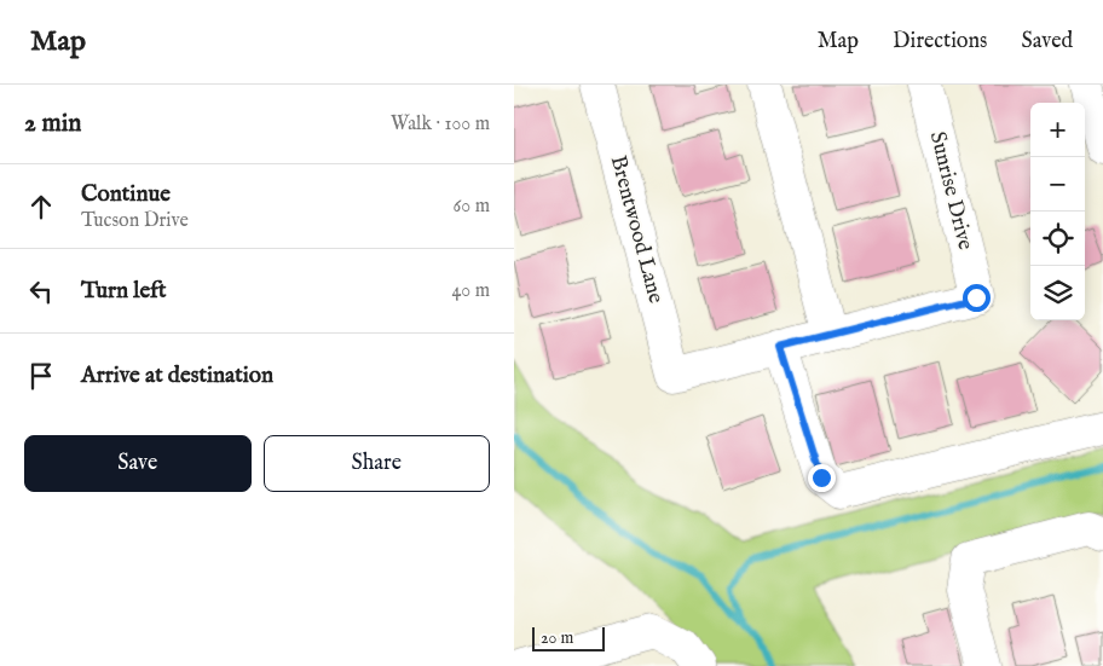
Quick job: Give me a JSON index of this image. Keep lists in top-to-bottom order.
{
  "streets": {
    "street": ["Sunrise Drive", "Brentwood Lane"]
  },
  "scale_bar": "20 m",
  "page": {
    "header": "Map",
    "nav": ["Map", "Directions", "Saved"],
    "heading": ["2 min", "Walk · 100 m"],
    "map_buttons": ["+", "−"],
    "list": [
      ["Continue", "Tucson Drive", "60 m"],
      ["Turn left", "40 m"],
      "Arrive at destination"
    ],
    "buttons": ["Save", "Share"],
    "scale": "20 m"
  }
}
